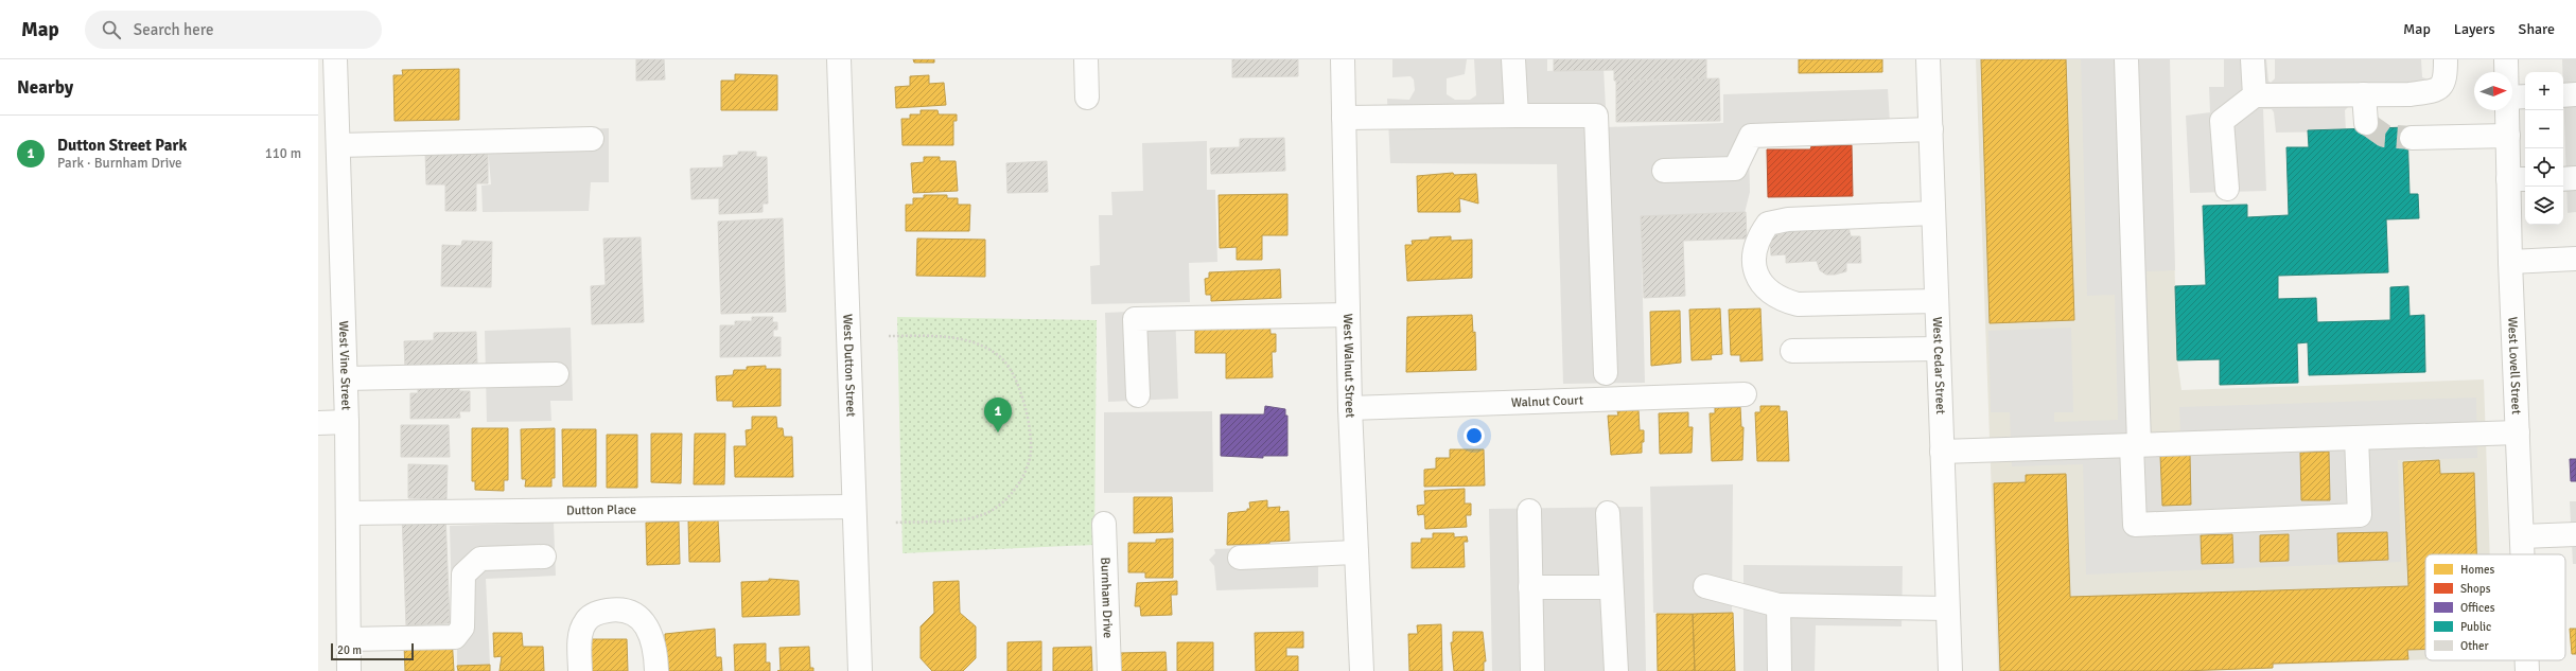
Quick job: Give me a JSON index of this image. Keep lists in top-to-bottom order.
{
  "streets": {
    "street": [
      "West Vine Street",
      "West Dutton Street",
      "West Walnut Street",
      "West Cedar Street",
      "West Lovell Street",
      "Walnut Court",
      "Dutton Place",
      "Burnham Drive"
    ]
  },
  "crossings": [
    ["West Vine Street", "Dutton Place"],
    ["West Dutton Street", "Dutton Place"],
    ["West Walnut Street", "Walnut Court"]
  ],
  "legend": [
    "Homes",
    "Shops",
    "Offices",
    "Public",
    "Other"
  ],
  "scale_bar": "20 m",
  "north": "right",
  "page": {
    "header": "Map",
    "search": "Search here",
    "nav": ["Map", "Layers", "Share"],
    "heading": "Nearby",
    "map_buttons": ["+", "−"],
    "list": [
      {
        "mark": "1",
        "name": "Dutton Street Park",
        "note": "Park · Burnham Drive",
        "value": "110 m"
      }
    ],
    "pins": "1",
    "scale": "20 m"
  }
}
